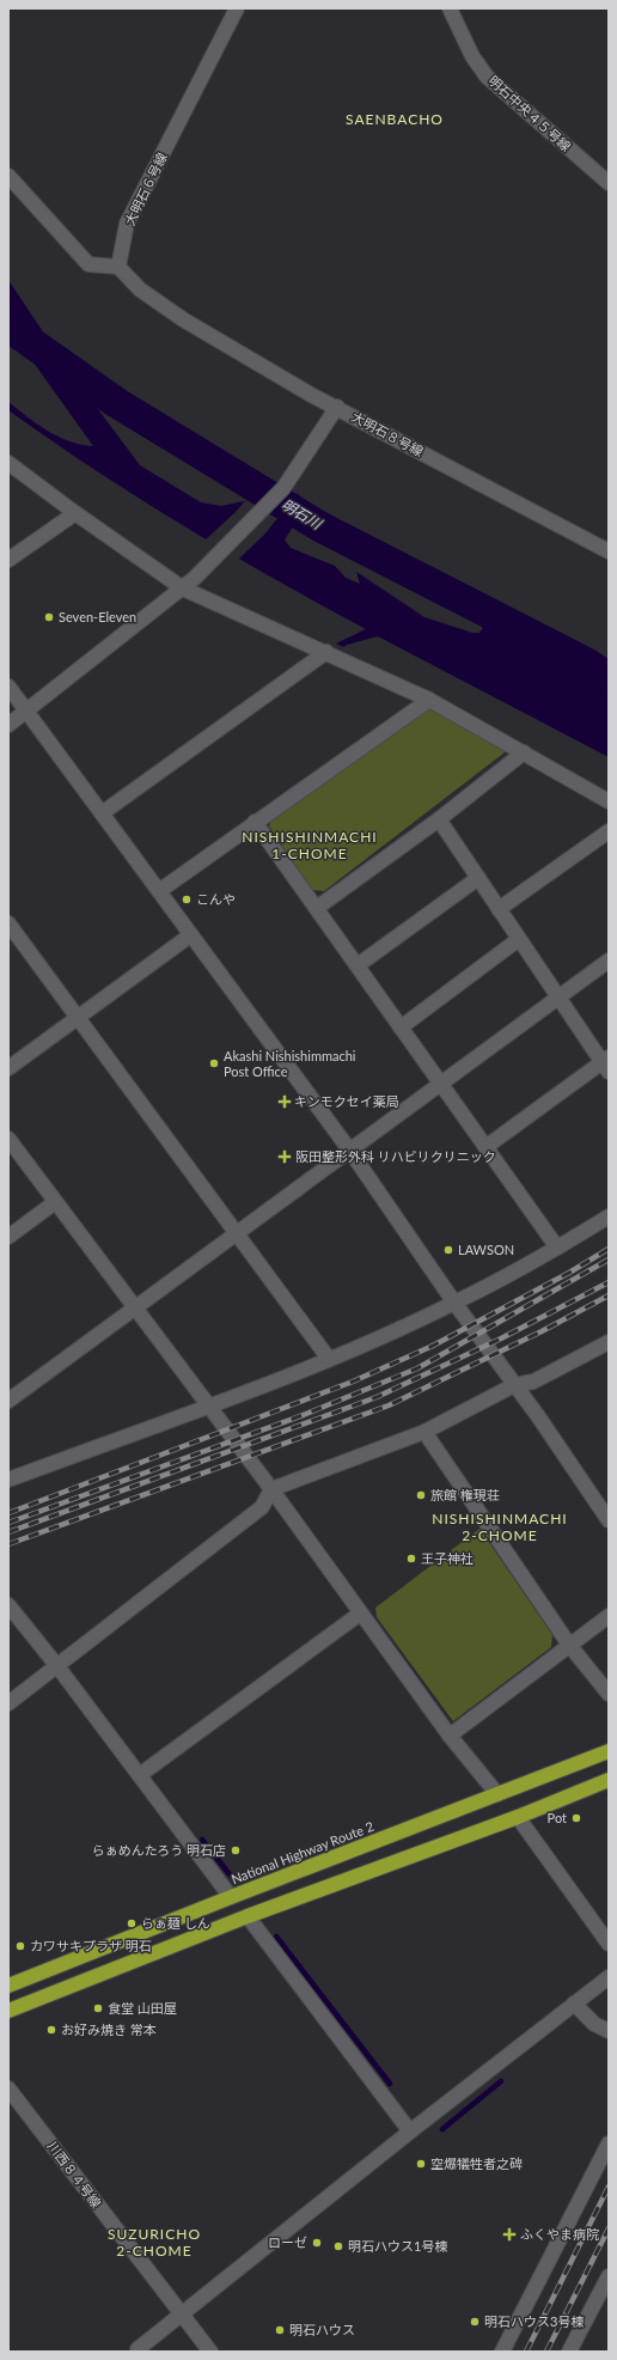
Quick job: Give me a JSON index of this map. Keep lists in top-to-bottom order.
{
  "streets": {
    "highway": ["National Highway Route 2"],
    "street": [
      "明石中央４５号線",
      "大明石６号線",
      "大明石８号線",
      "川西８４号線"
    ]
  },
  "districts": [
    "SAENBACHO",
    "NISHISHINMACHI 1-CHOME",
    "NISHISHINMACHI 2-CHOME",
    "SUZURICHO 2-CHOME"
  ],
  "water": ["明石川"],
  "places": {
    "other": [
      "Seven-Eleven",
      "こんや",
      "Akashi Nishishimmachi Post Office",
      "LAWSON",
      "旅館 権現荘",
      "王子神社",
      "Pot",
      "らぁめんたろう 明石店",
      "らぁ麺 しん",
      "カワサキプラザ 明石",
      "食堂 山田屋",
      "お好み焼き 常本",
      "空爆犠牲者之碑",
      "ローゼ",
      "明石ハウス1号棟",
      "明石ハウス3号棟",
      "明石ハウス"
    ],
    "health": ["キンモクセイ薬局", "阪田整形外科 リハビリクリニック", "ふくやま病院"]
  }
}
